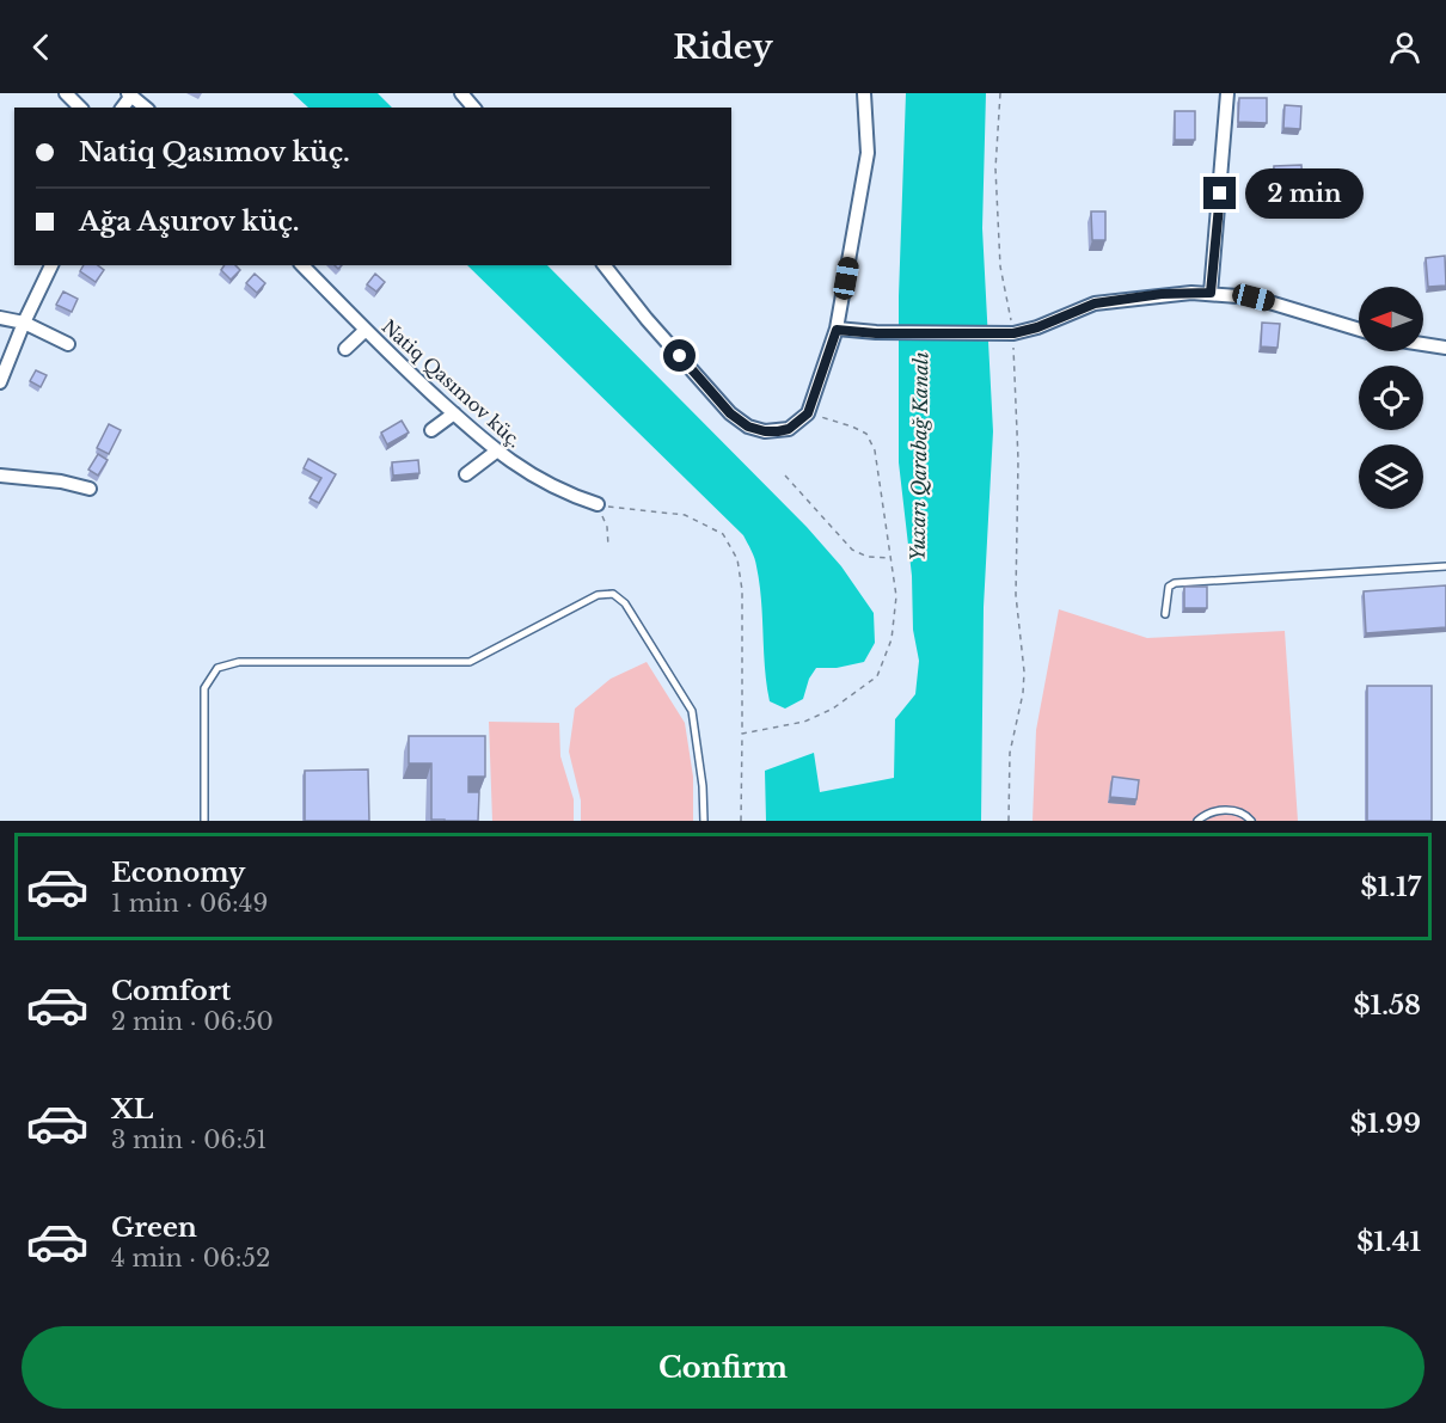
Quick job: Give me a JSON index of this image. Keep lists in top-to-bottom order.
{
  "streets": {
    "street": ["Natiq Qasımov küç."]
  },
  "water": ["Yuxarı Qarabağ Kanalı"],
  "north": "left",
  "page": {
    "header": "Ridey",
    "banner": ["Natiq Qasımov küç.", "Ağa Aşurov küç."],
    "bubble": "2 min",
    "list": [
      {
        "name": "Economy",
        "note": "1 min · 06:49",
        "value": "$1.17"
      },
      {
        "name": "Comfort",
        "note": "2 min · 06:50",
        "value": "$1.58"
      },
      {
        "name": "XL",
        "note": "3 min · 06:51",
        "value": "$1.99"
      },
      {
        "name": "Green",
        "note": "4 min · 06:52",
        "value": "$1.41"
      }
    ],
    "buttons": "Confirm"
  }
}
